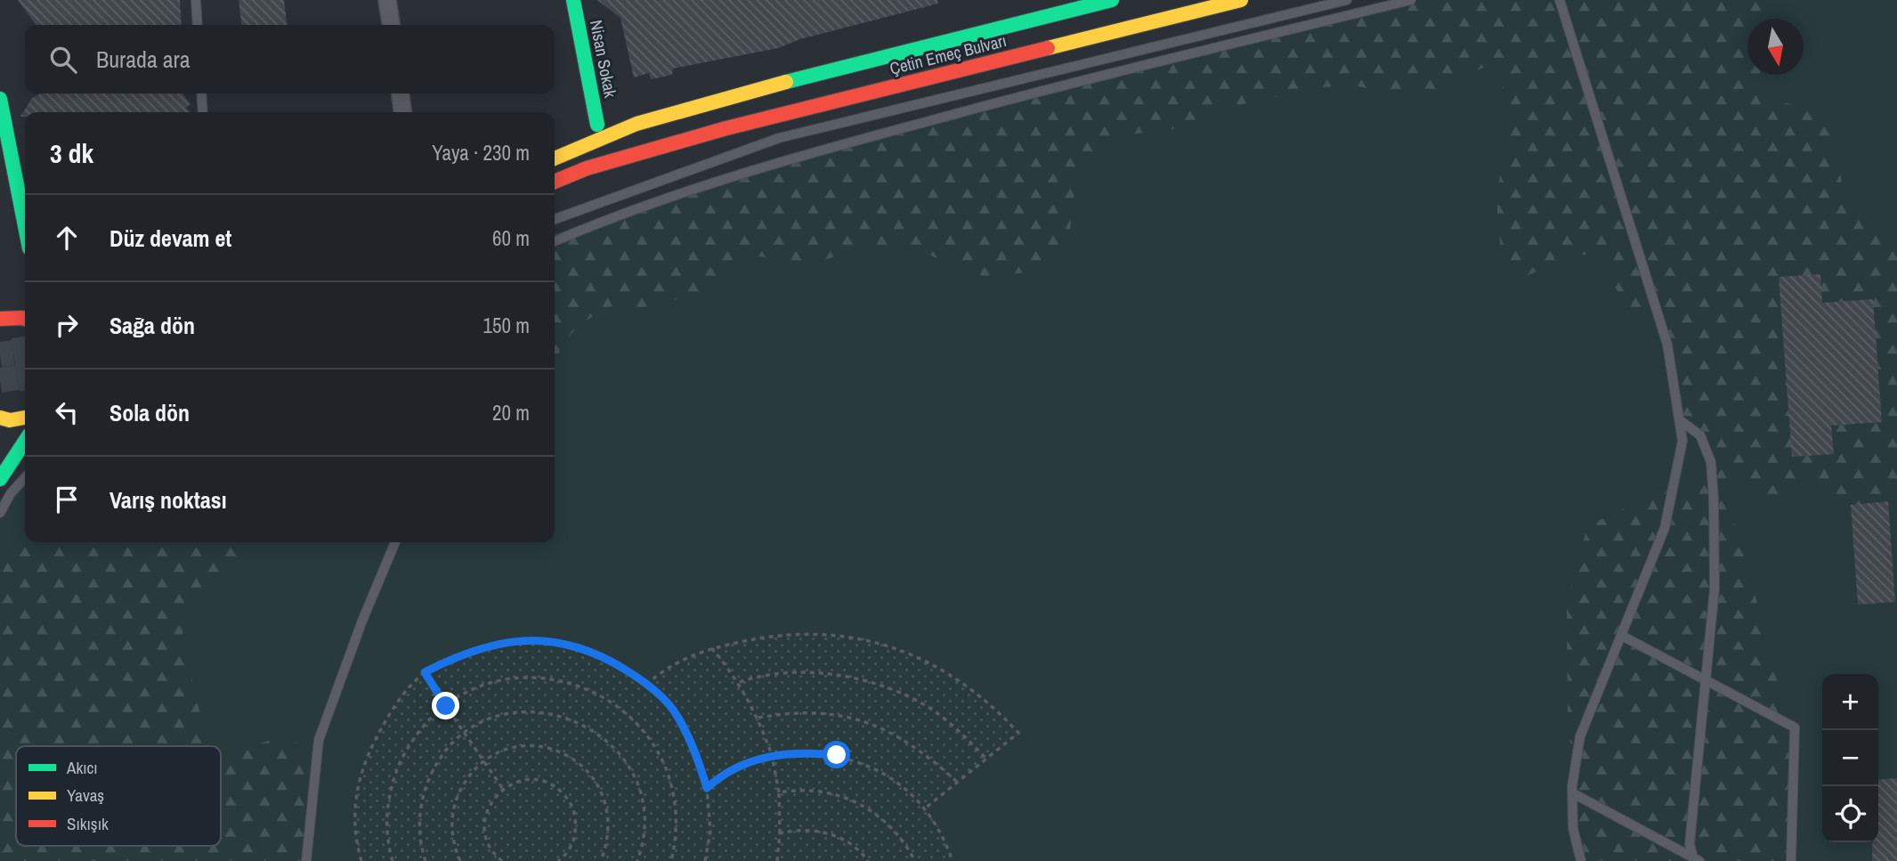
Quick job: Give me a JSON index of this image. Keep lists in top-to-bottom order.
{
  "streets": {
    "main road": ["Çetin Emeç Bulvarı", "Nisan Sokak"]
  },
  "crossings": [
    ["Çetin Emeç Bulvarı", "Nisan Sokak"]
  ],
  "legend": ["Akıcı", "Yavaş", "Sıkışık"],
  "north": "bottom",
  "page": {
    "search": "Burada ara",
    "heading": ["3 dk", "Yaya · 230 m"],
    "list": [
      ["Düz devam et", "60 m"],
      ["Sağa dön", "150 m"],
      ["Sola dön", "20 m"],
      "Varış noktası"
    ],
    "map_buttons": ["+", "−"]
  }
}
